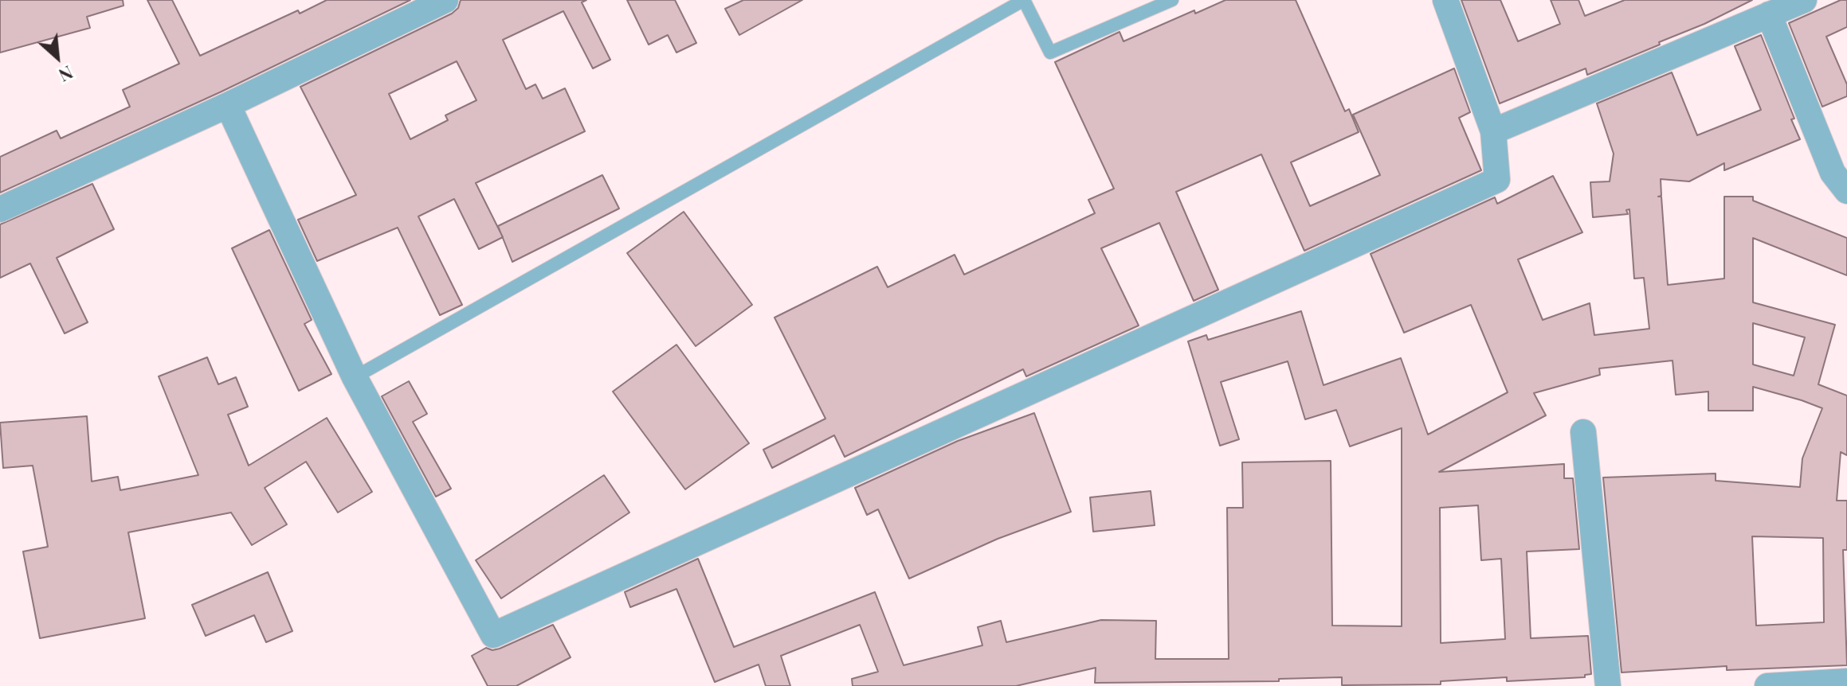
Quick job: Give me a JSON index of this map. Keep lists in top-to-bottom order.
{
  "north": "bottom right"
}
